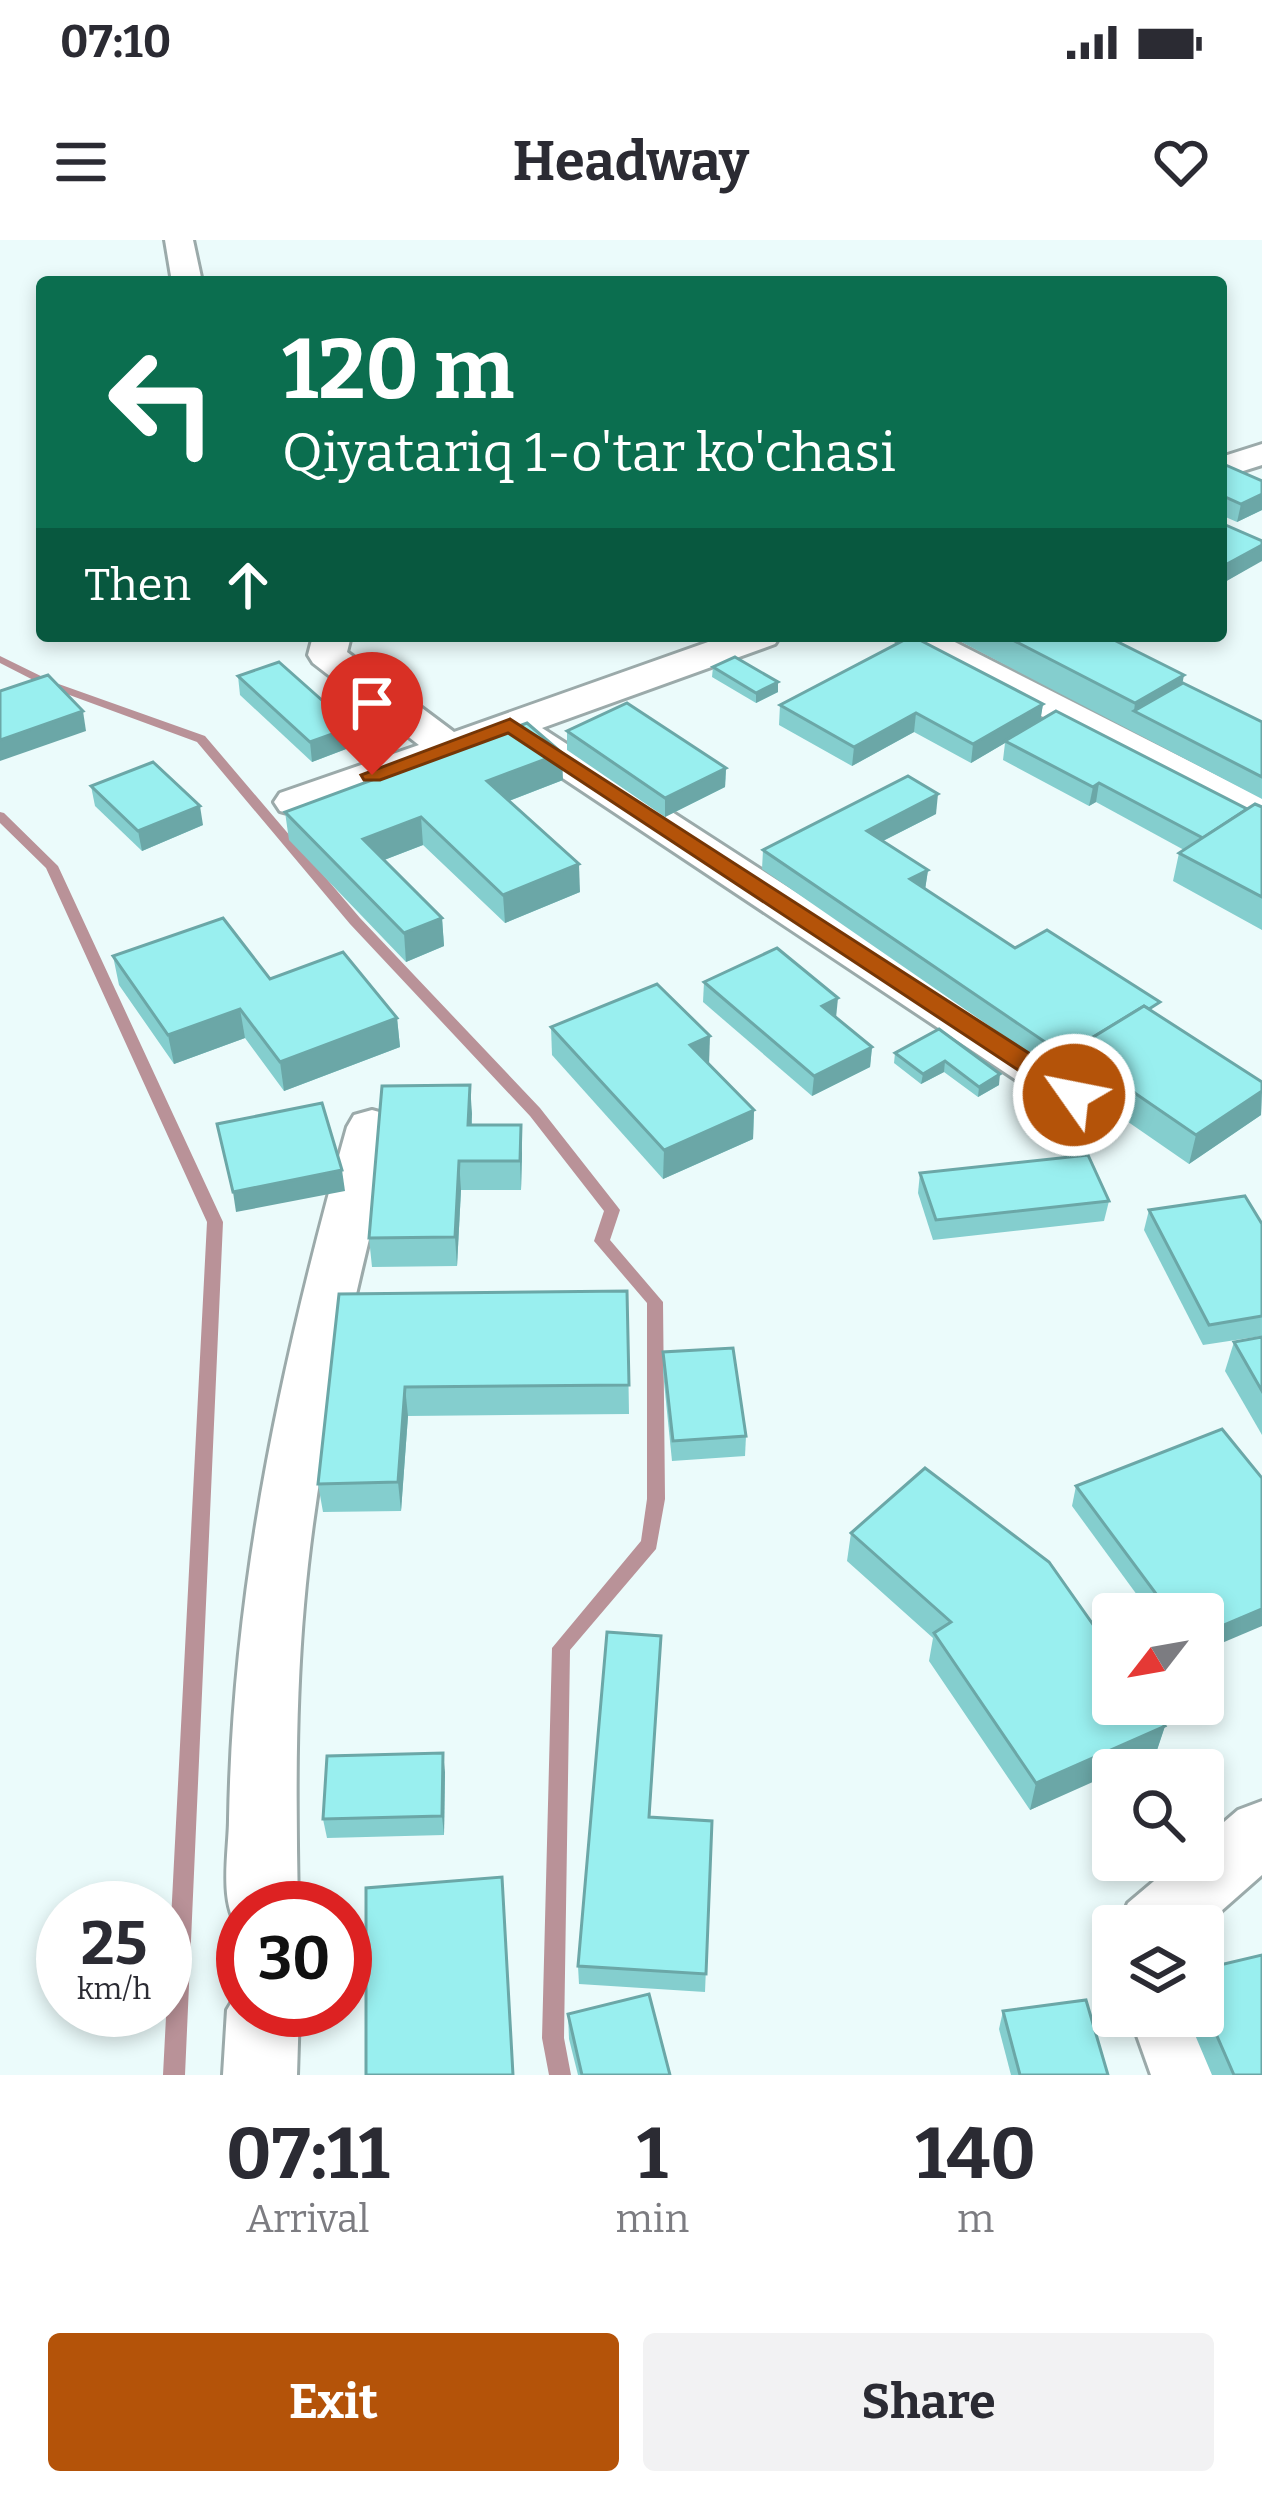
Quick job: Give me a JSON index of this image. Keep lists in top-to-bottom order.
{
  "north": "bottom left",
  "page": {
    "status": "07:10",
    "header": "Headway",
    "turn": ["120 m", "Qiyatariq 1-o'tar ko'chasi"],
    "then": "Then",
    "speed": "25 km/h",
    "limit": "30",
    "eta": [
      "07:11",
      "Arrival",
      "1",
      "min",
      "140",
      "m"
    ],
    "buttons": ["Exit", "Share"]
  }
}
